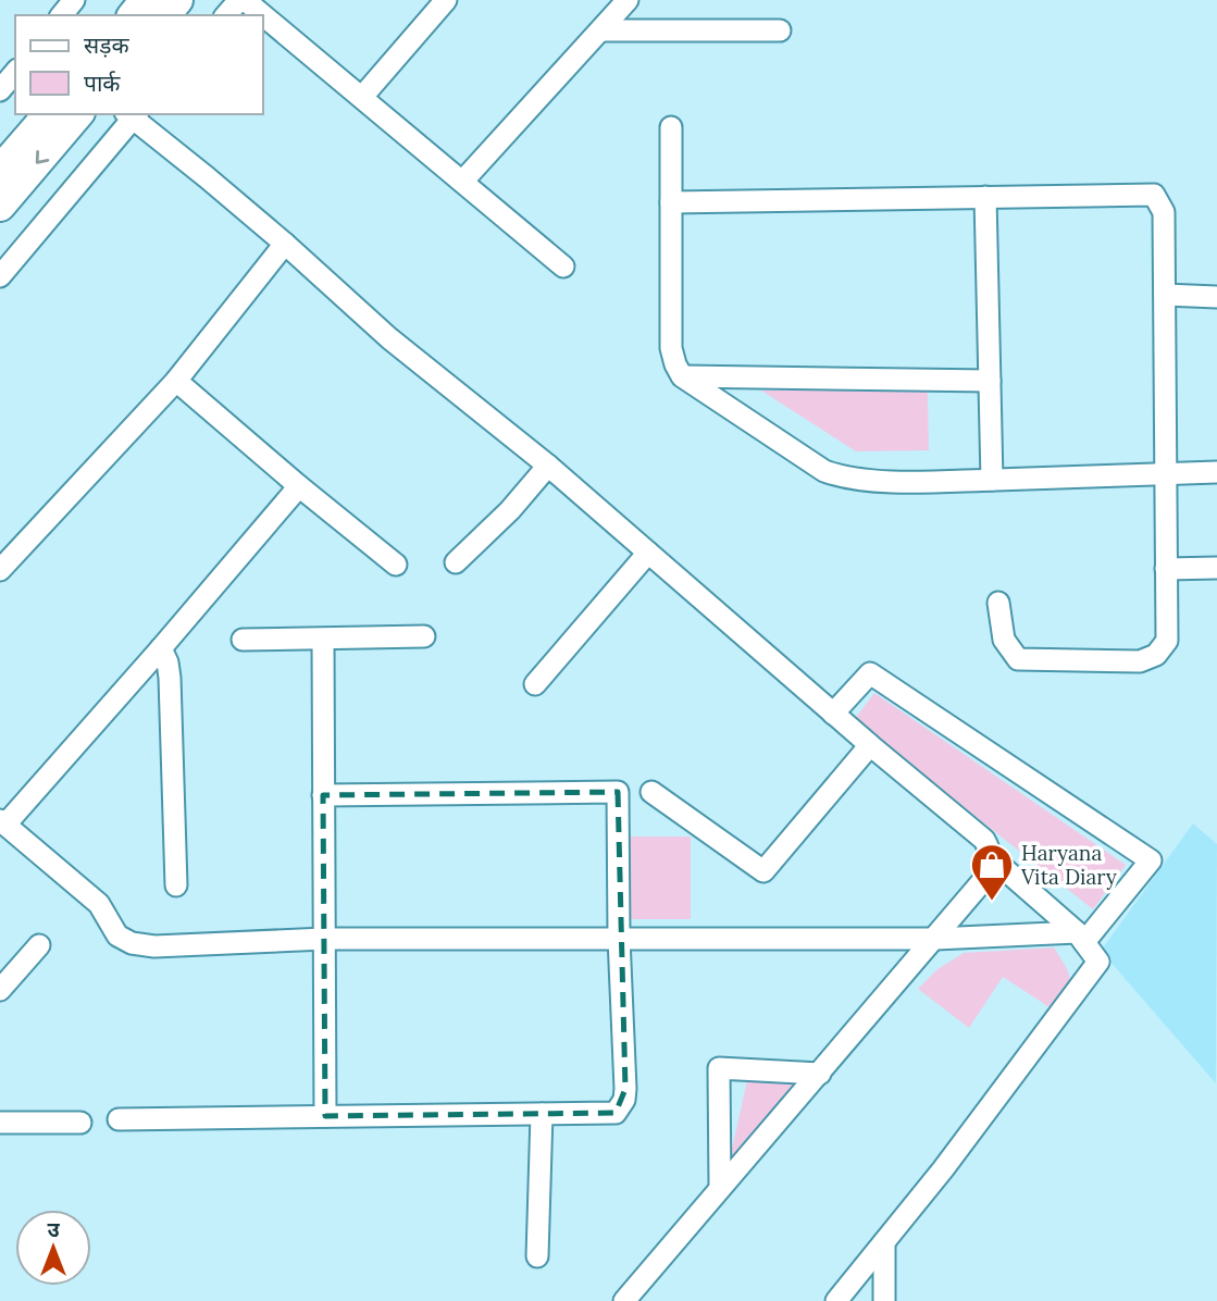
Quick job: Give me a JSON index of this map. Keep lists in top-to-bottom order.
{
  "places": {
    "shop": ["Haryana Vita Diary"]
  },
  "legend": ["सड़क", "पार्क"],
  "north": "top"
}
